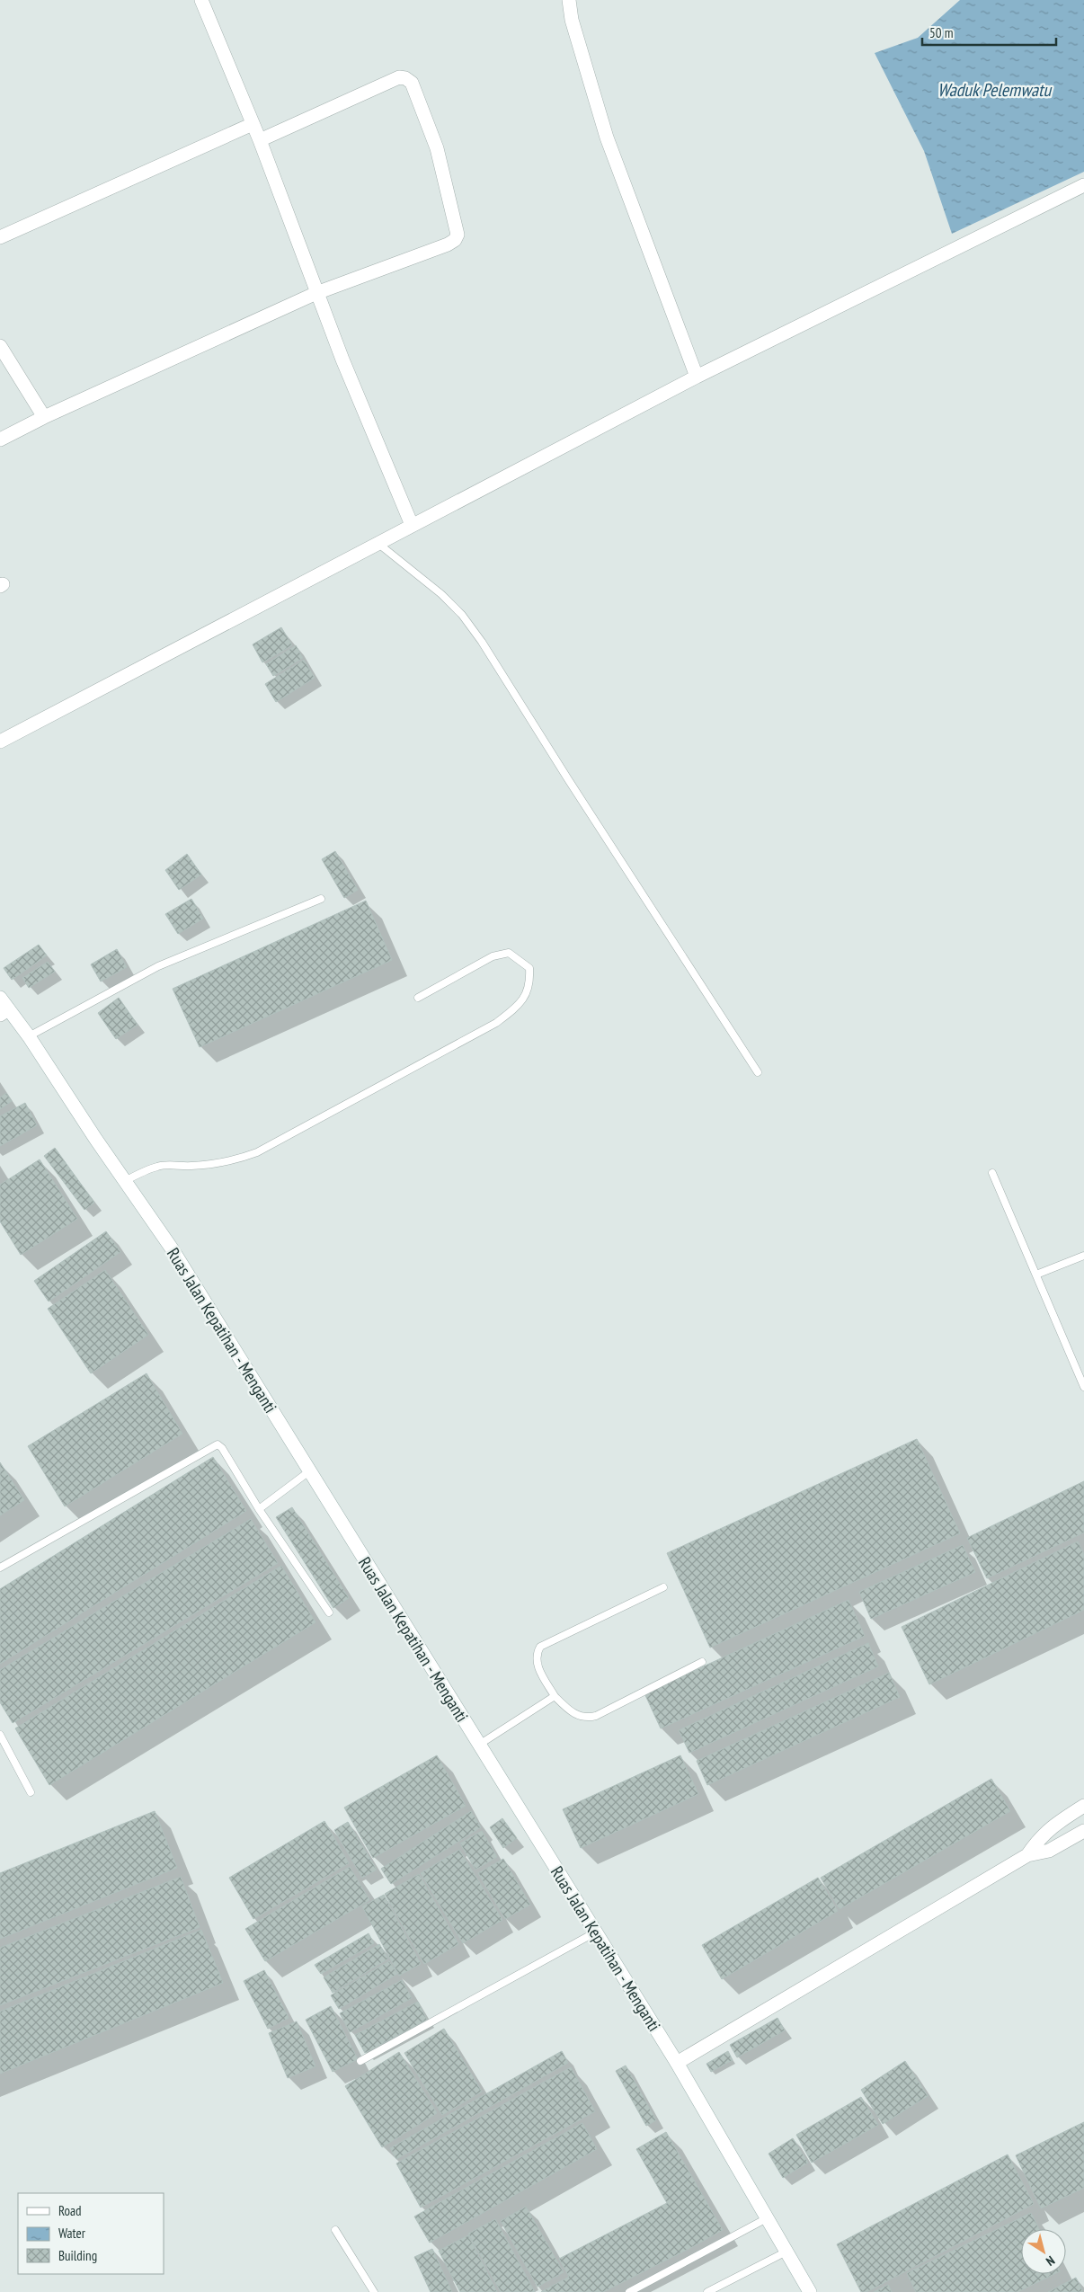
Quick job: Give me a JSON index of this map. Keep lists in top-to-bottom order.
{
  "streets": {
    "street": ["Ruas Jalan Kepatihan - Menganti"]
  },
  "water": ["Waduk Pelemwatu"],
  "legend": ["Road", "Water", "Building"],
  "scale_bar": "50 m",
  "north": "bottom right"
}
